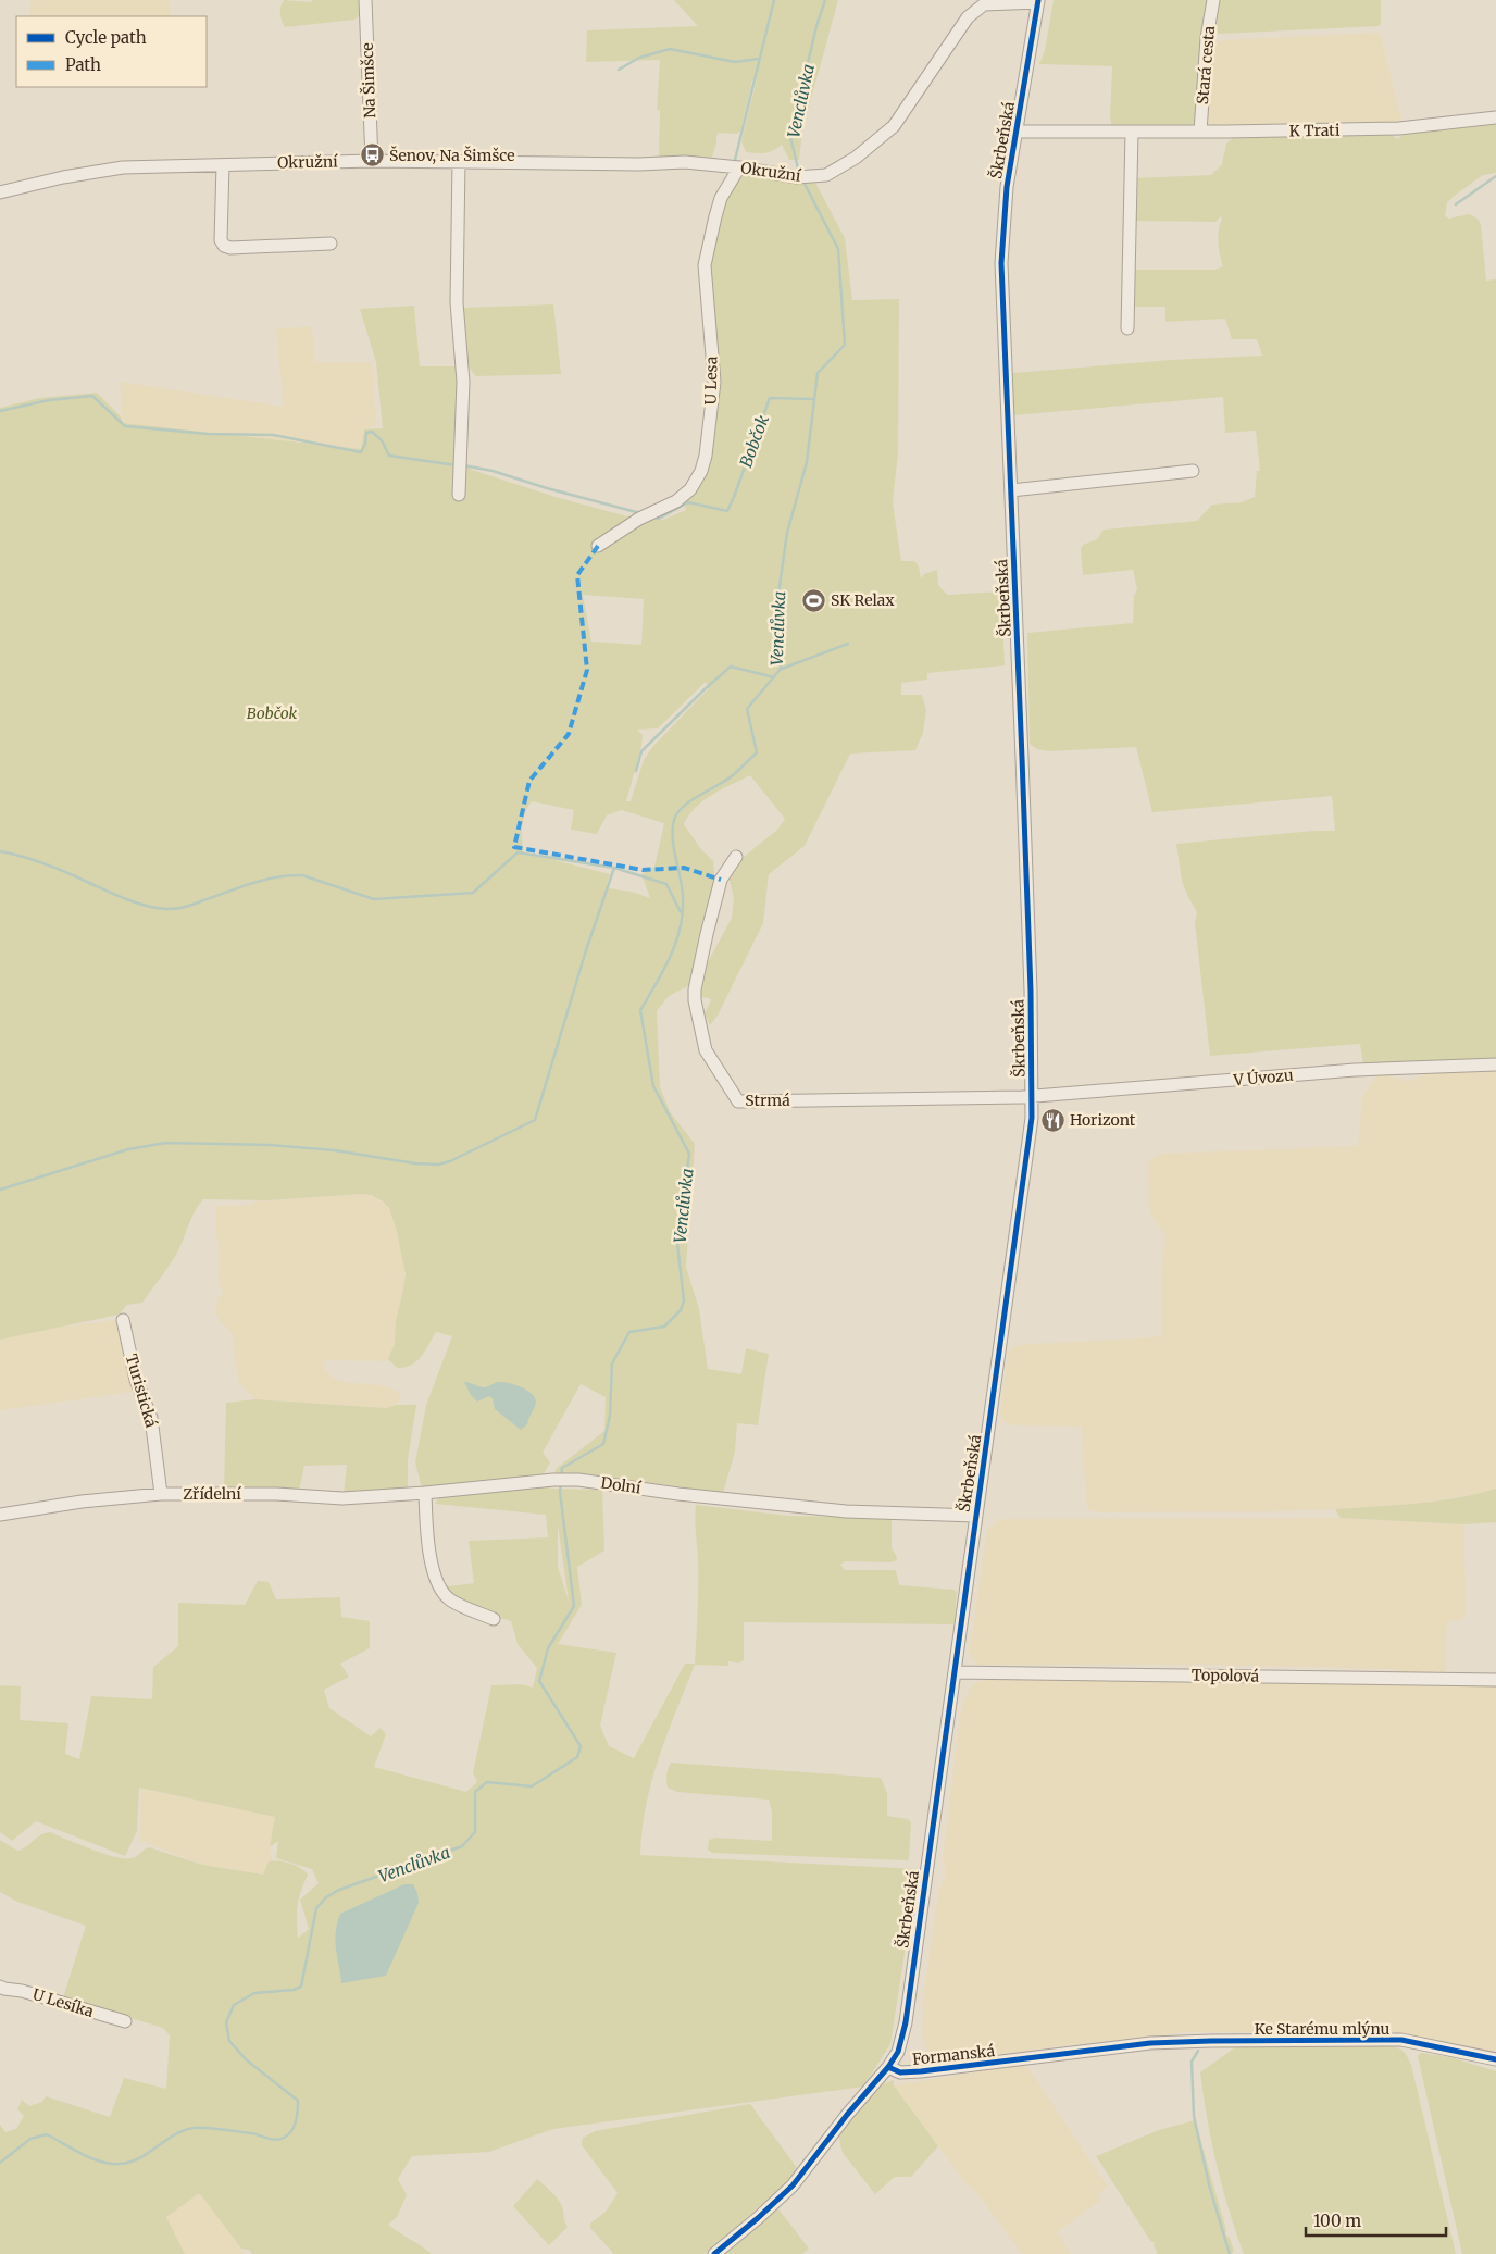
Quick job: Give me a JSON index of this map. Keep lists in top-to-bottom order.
{
  "streets": {
    "street": [
      "Stará cesta",
      "Na Šimšce",
      "K Trati",
      "Škrbeňská",
      "Okružní",
      "U Lesa",
      "V Úvozu",
      "Strmá",
      "Turistická",
      "Dolní",
      "Zřídelní",
      "Topolová",
      "U Lesíka",
      "Ke Starému mlýnu",
      "Formanská"
    ]
  },
  "crossings": [
    ["Stará cesta", "K Trati"],
    ["Na Šimšce", "Okružní"],
    ["K Trati", "Škrbeňská"],
    ["Škrbeňská", "Okružní"],
    ["Škrbeňská", "V Úvozu"],
    ["Škrbeňská", "Strmá"],
    ["Škrbeňská", "Dolní"],
    ["Škrbeňská", "Topolová"],
    ["Škrbeňská", "Formanská"],
    ["Okružní", "U Lesa"],
    ["V Úvozu", "Strmá"],
    ["Turistická", "Zřídelní"],
    ["Dolní", "Zřídelní"],
    ["Ke Starému mlýnu", "Formanská"]
  ],
  "water": ["Venclůvka", "Bobčok"],
  "parks": ["Bobčok"],
  "places": {
    "bus stop": ["Šenov, Na Šimšce"],
    "sports": ["SK Relax"],
    "restaurant": ["Horizont"]
  },
  "legend": ["Cycle path", "Path"],
  "scale_bar": "100 m"
}
